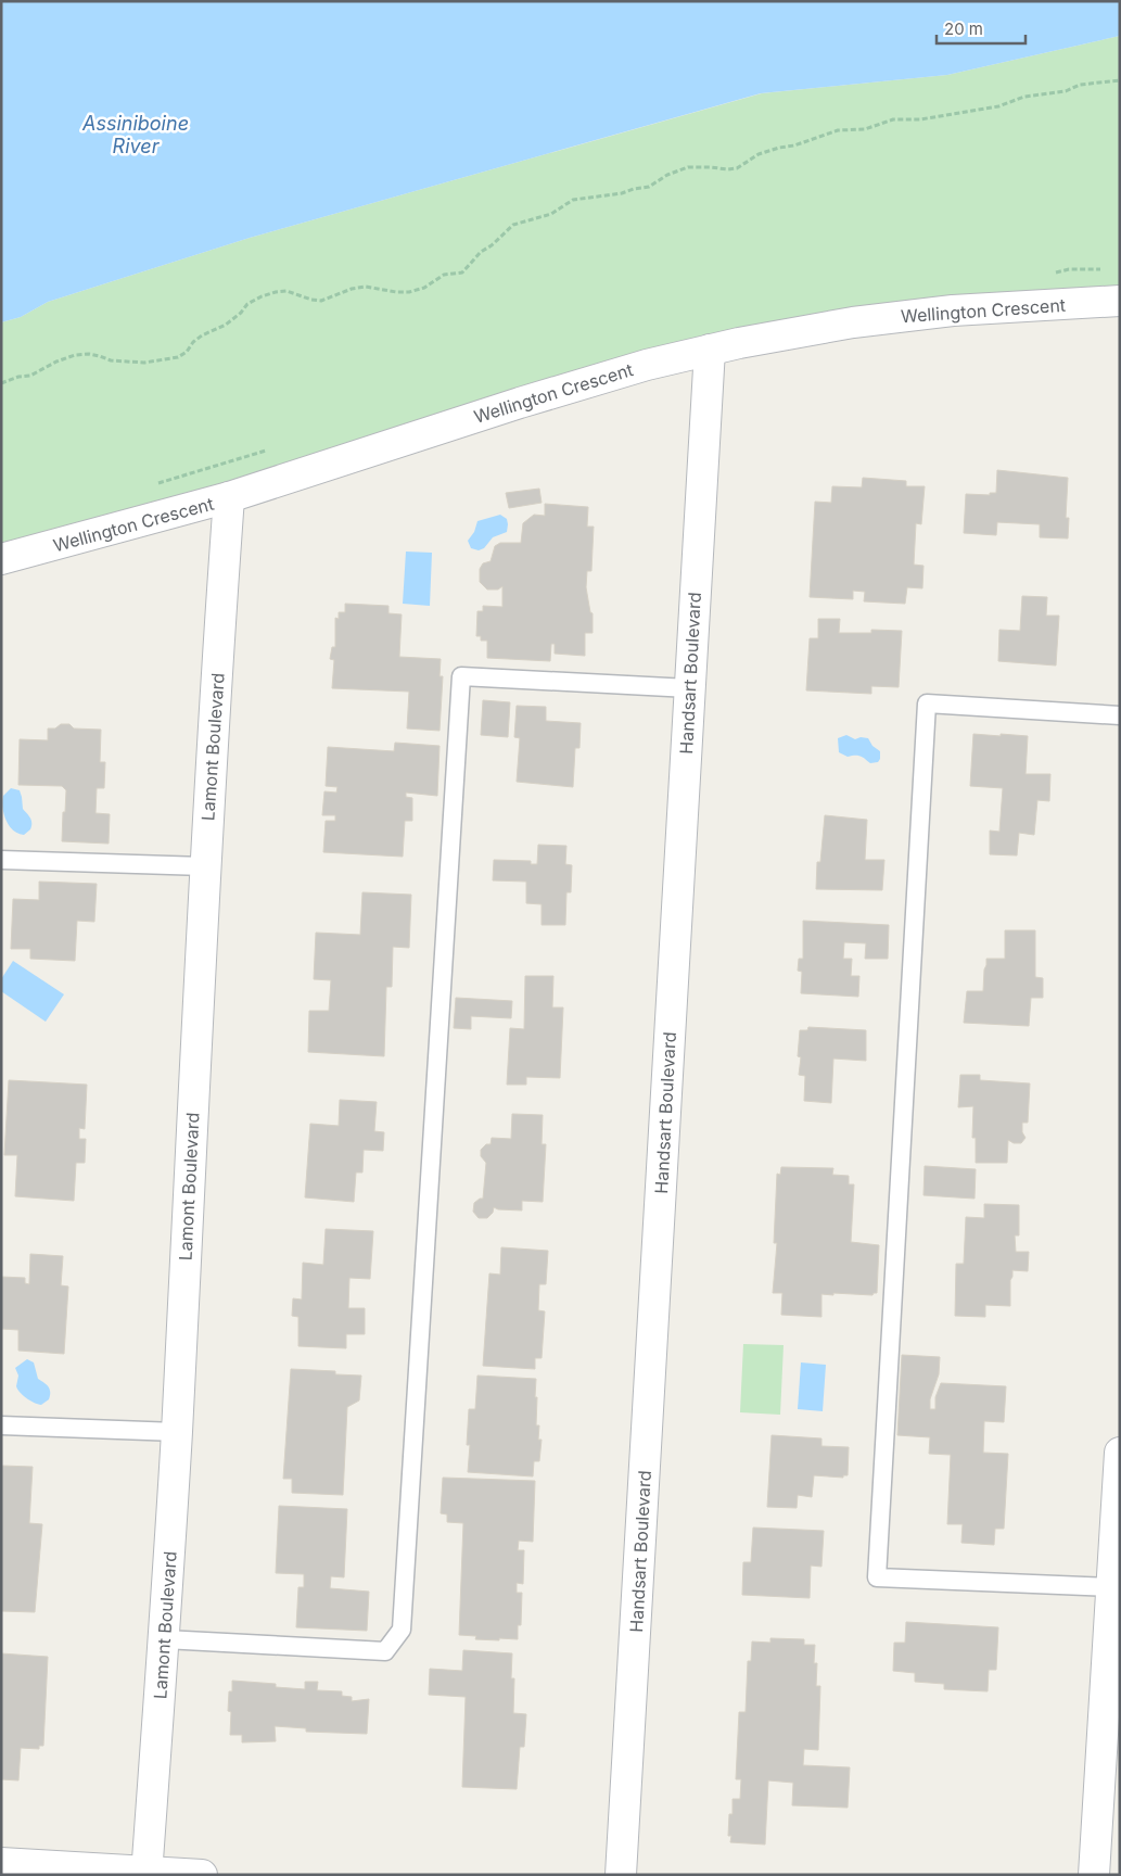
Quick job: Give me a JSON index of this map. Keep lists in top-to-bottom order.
{
  "streets": {
    "street": ["Wellington Crescent", "Handsart Boulevard", "Lamont Boulevard"]
  },
  "crossings": [
    ["Wellington Crescent", "Handsart Boulevard"],
    ["Wellington Crescent", "Lamont Boulevard"]
  ],
  "water": ["Assiniboine River"],
  "scale_bar": "20 m"
}
